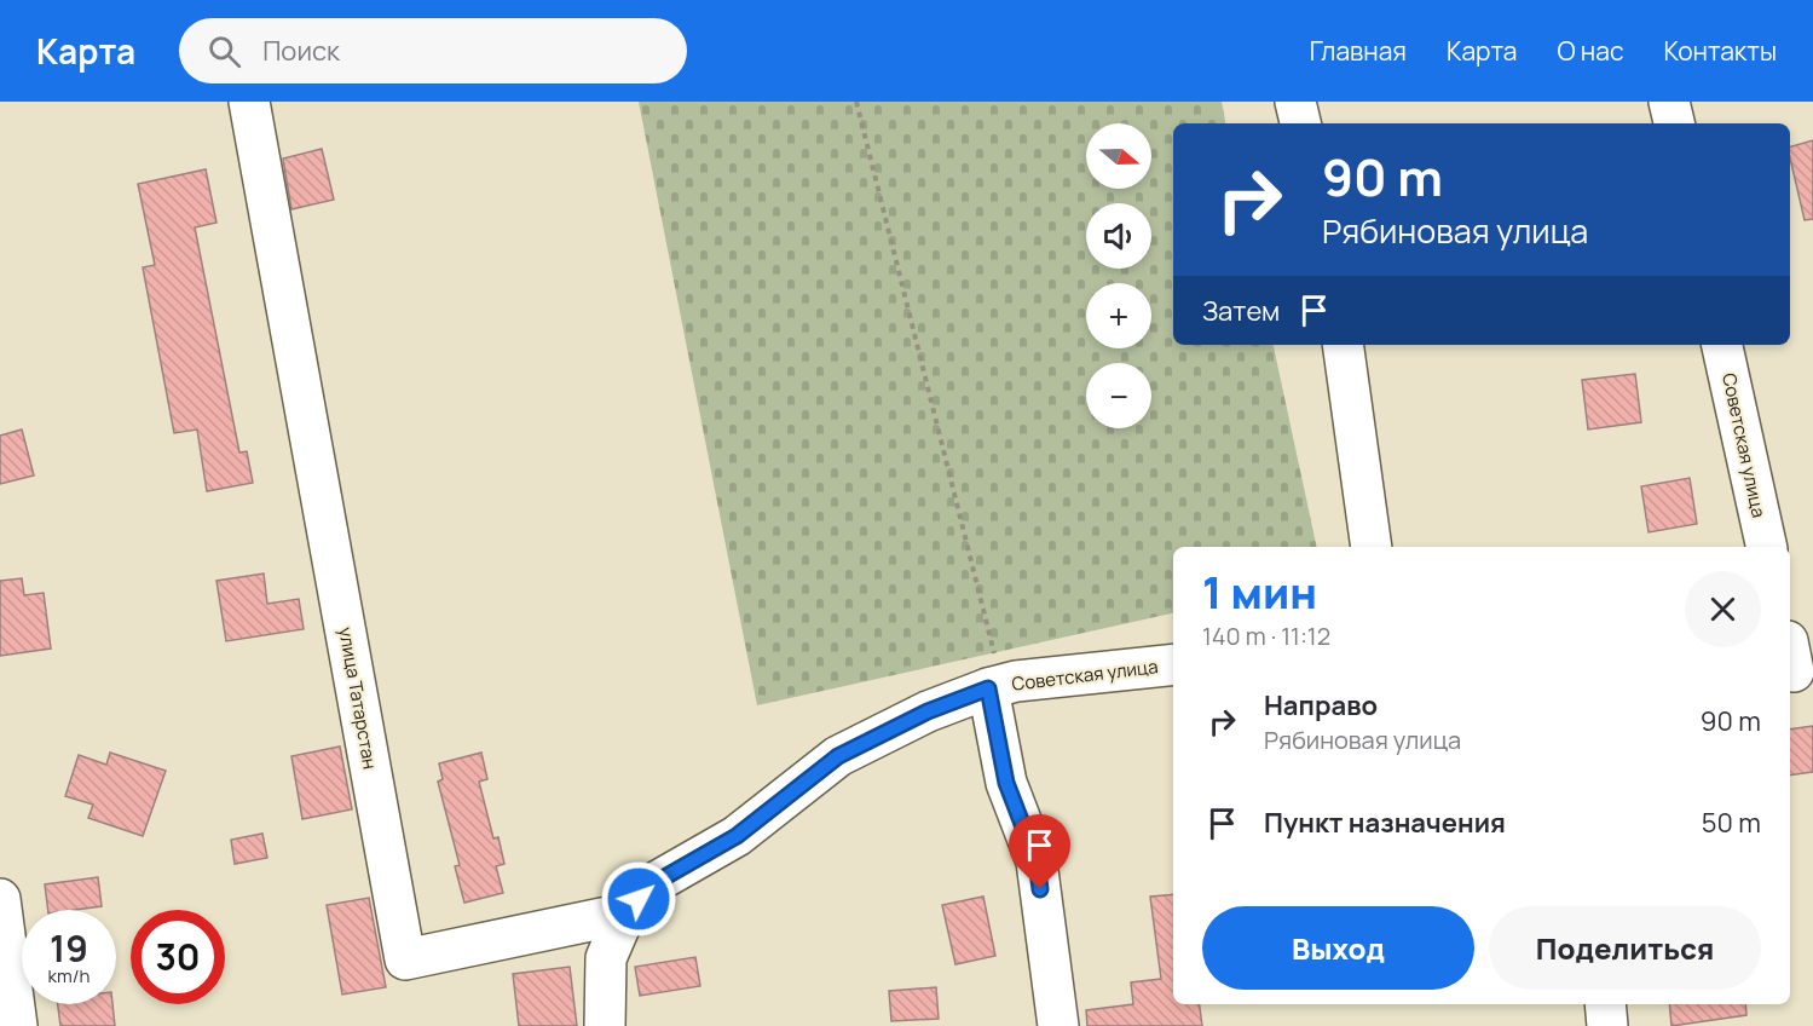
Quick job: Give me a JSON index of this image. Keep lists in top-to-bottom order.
{
  "streets": {
    "street": ["Советская улица", "улица Татарстан"]
  },
  "crossings": [
    ["Советская улица", "улица Татарстан"]
  ],
  "north": "right",
  "page": {
    "header": "Карта",
    "search": "Поиск",
    "nav": [
      "Главная",
      "Карта",
      "О нас",
      "Контакты"
    ],
    "map_buttons": ["+", "−"],
    "turn": ["90 m", "Рябиновая улица"],
    "then": "Затем",
    "heading": ["1 мин", "140 m · 11:12"],
    "list": [
      {
        "name": "Направо",
        "note": "Рябиновая улица",
        "value": "90 m"
      },
      {
        "name": "Пункт назначения",
        "value": "50 m"
      }
    ],
    "buttons": ["Выход", "Поделиться"],
    "speed": "19 km/h",
    "limit": "30"
  }
}
